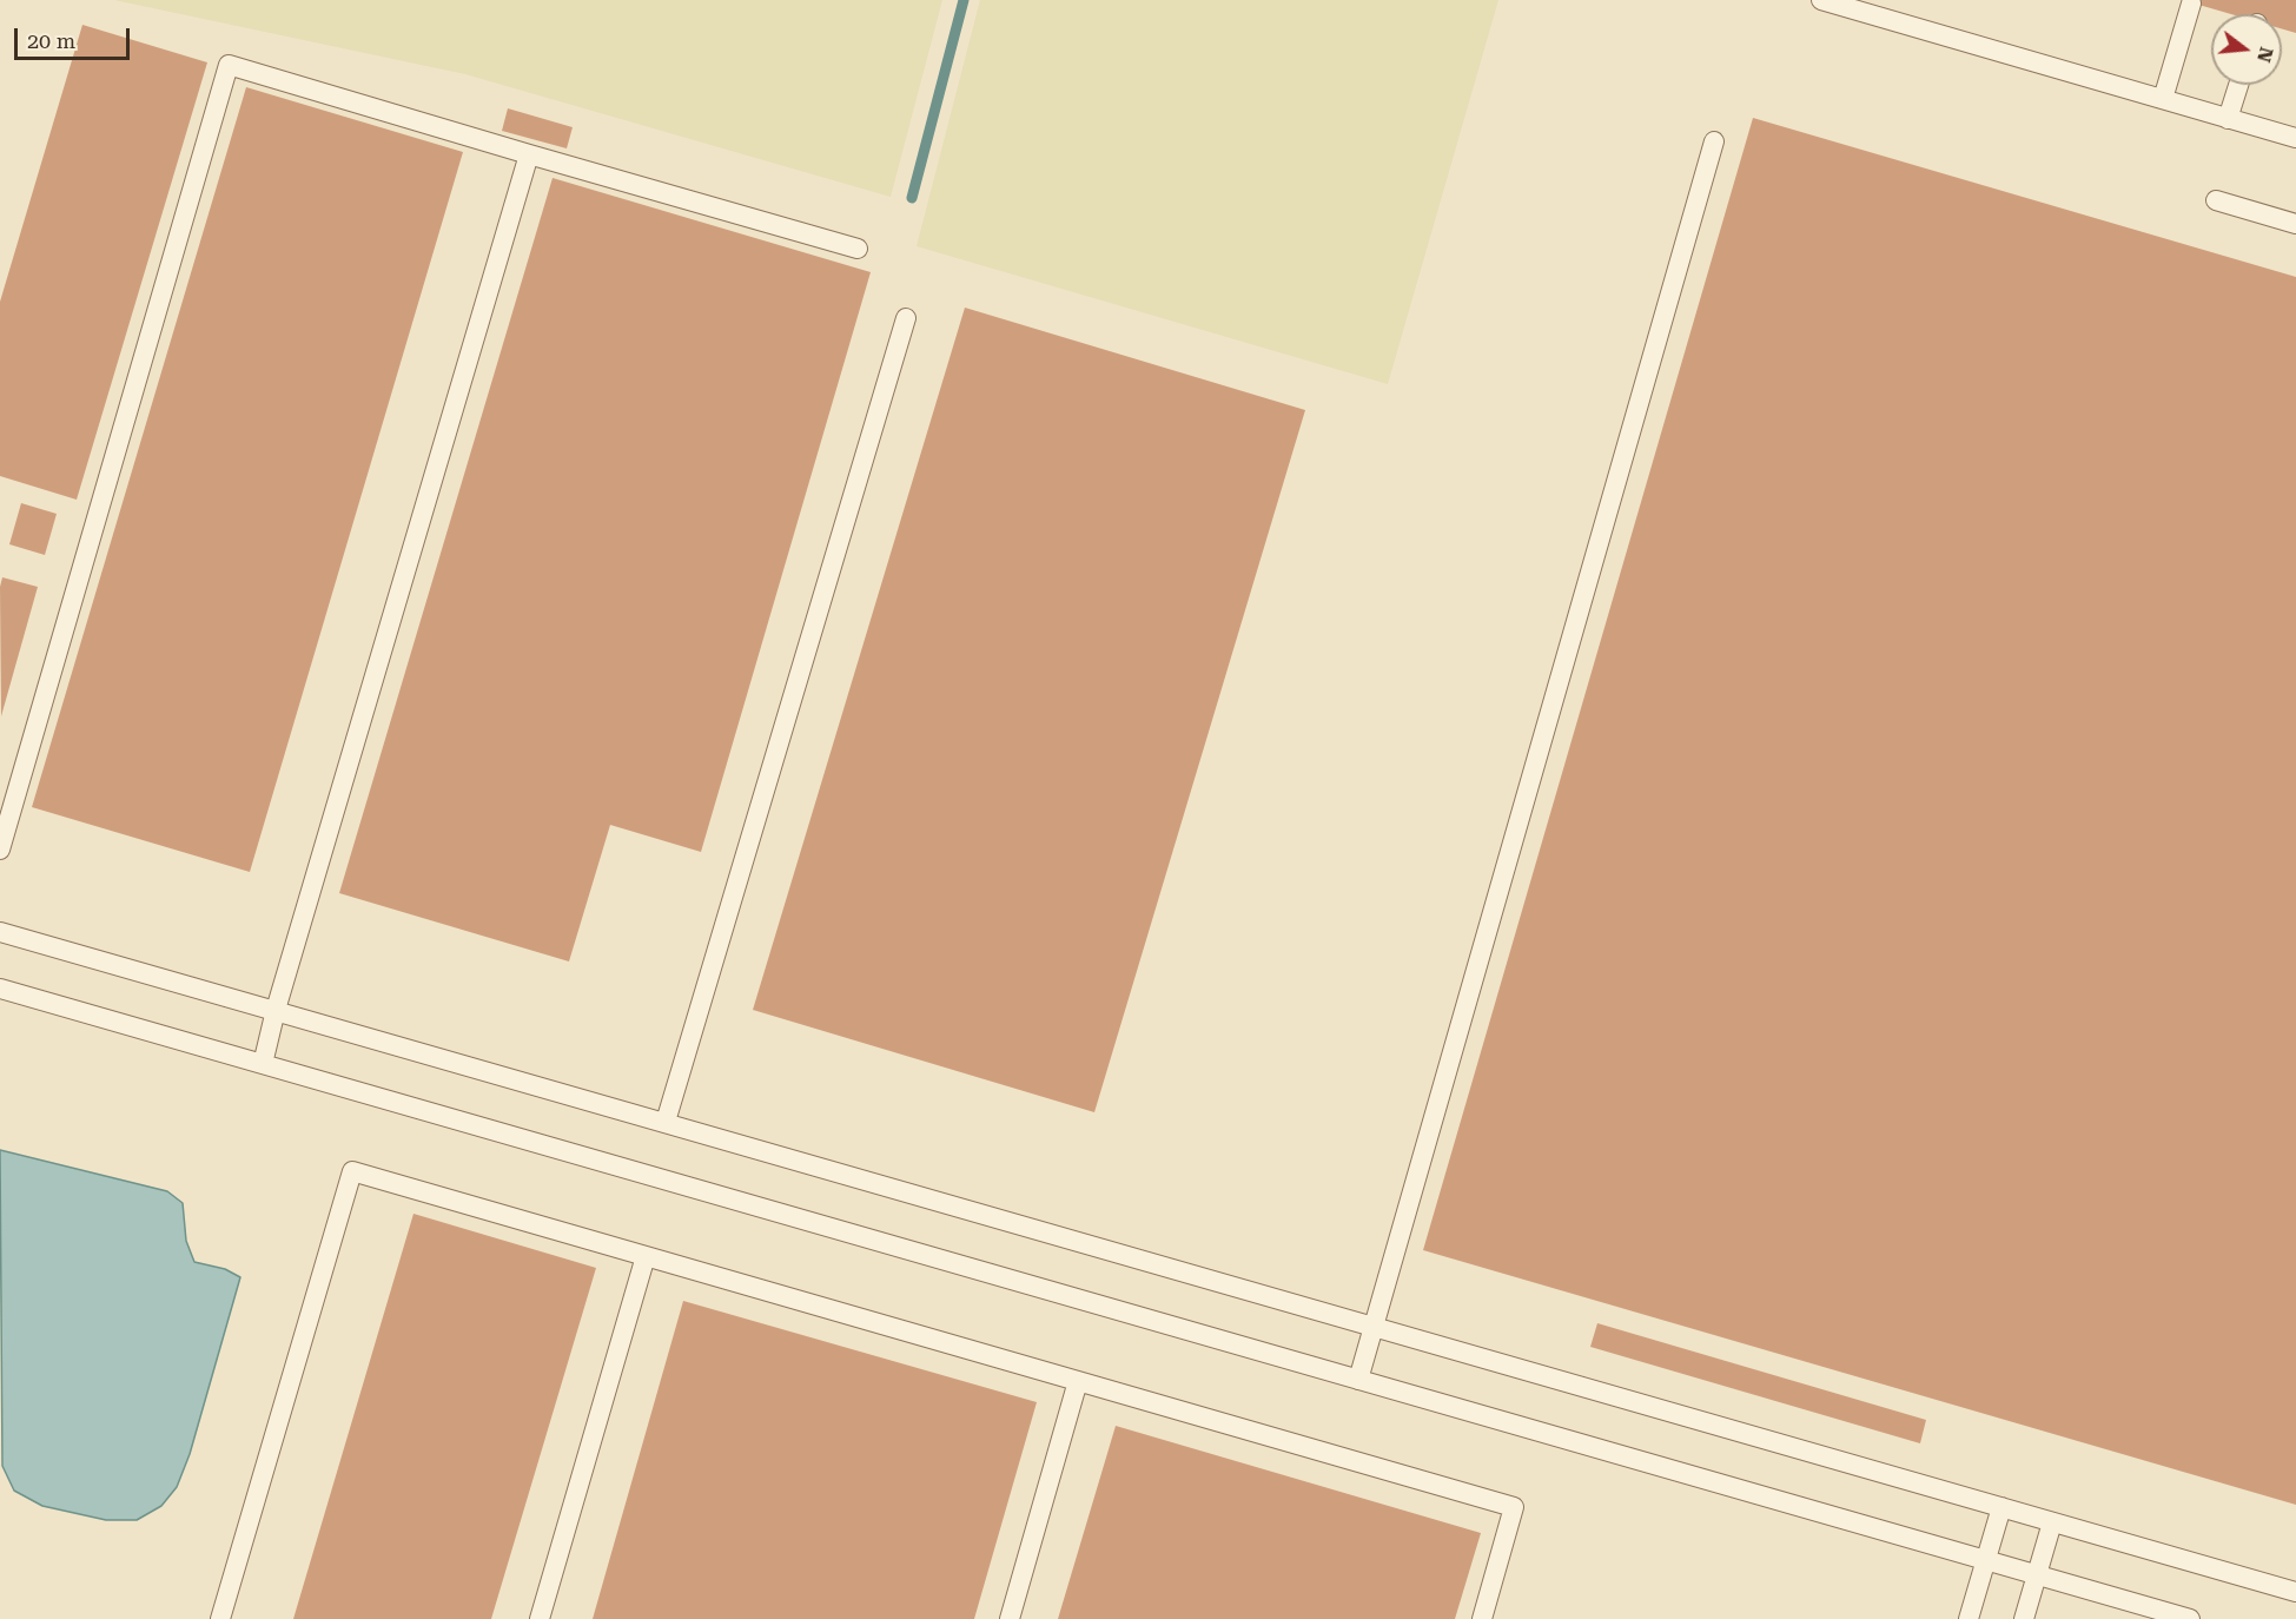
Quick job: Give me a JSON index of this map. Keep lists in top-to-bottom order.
{
  "scale_bar": "20 m",
  "north": "right"
}
